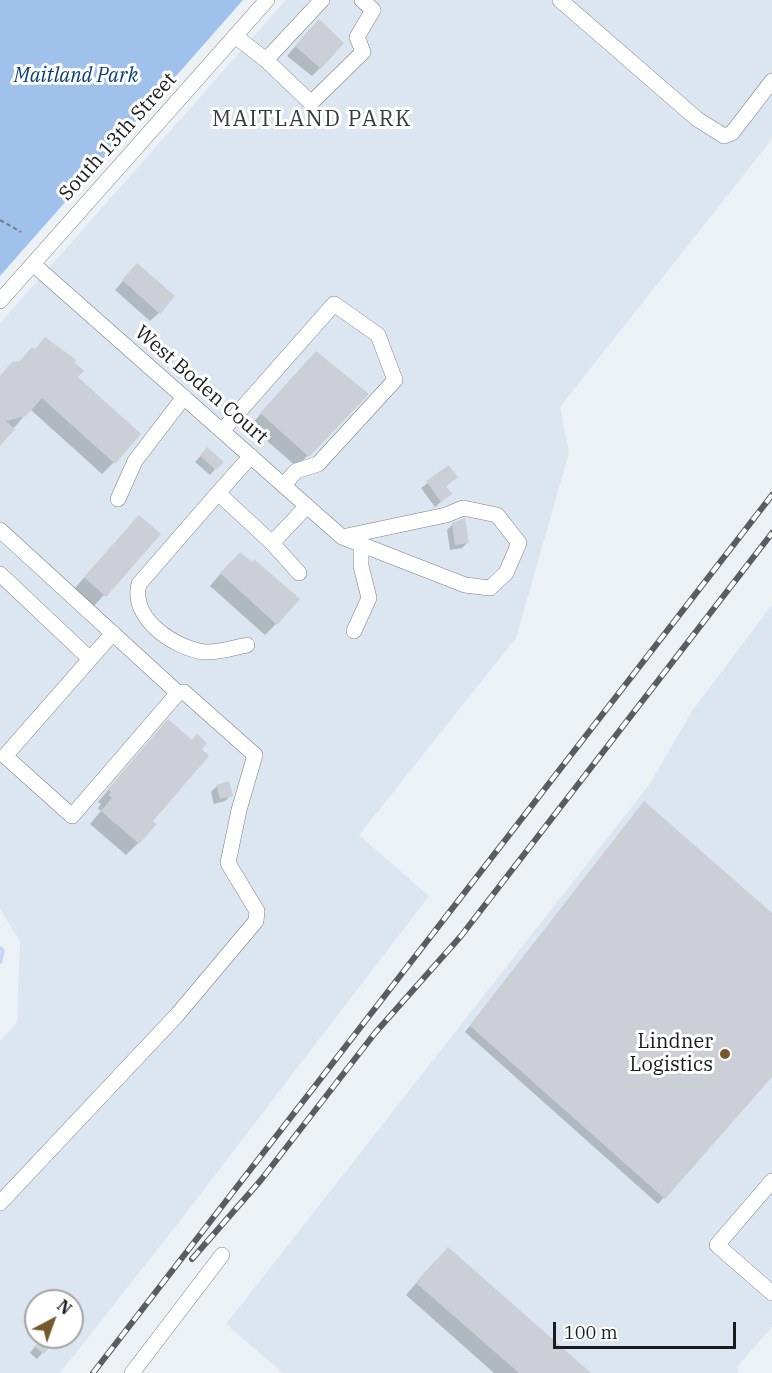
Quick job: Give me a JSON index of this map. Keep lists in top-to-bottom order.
{
  "streets": {
    "street": ["South 13th Street", "West Boden Court"]
  },
  "crossings": [
    ["South 13th Street", "West Boden Court"]
  ],
  "districts": ["MAITLAND PARK"],
  "parks": ["Maitland Park"],
  "places": ["Lindner Logistics"],
  "scale_bar": "100 m",
  "north": "top right"
}
